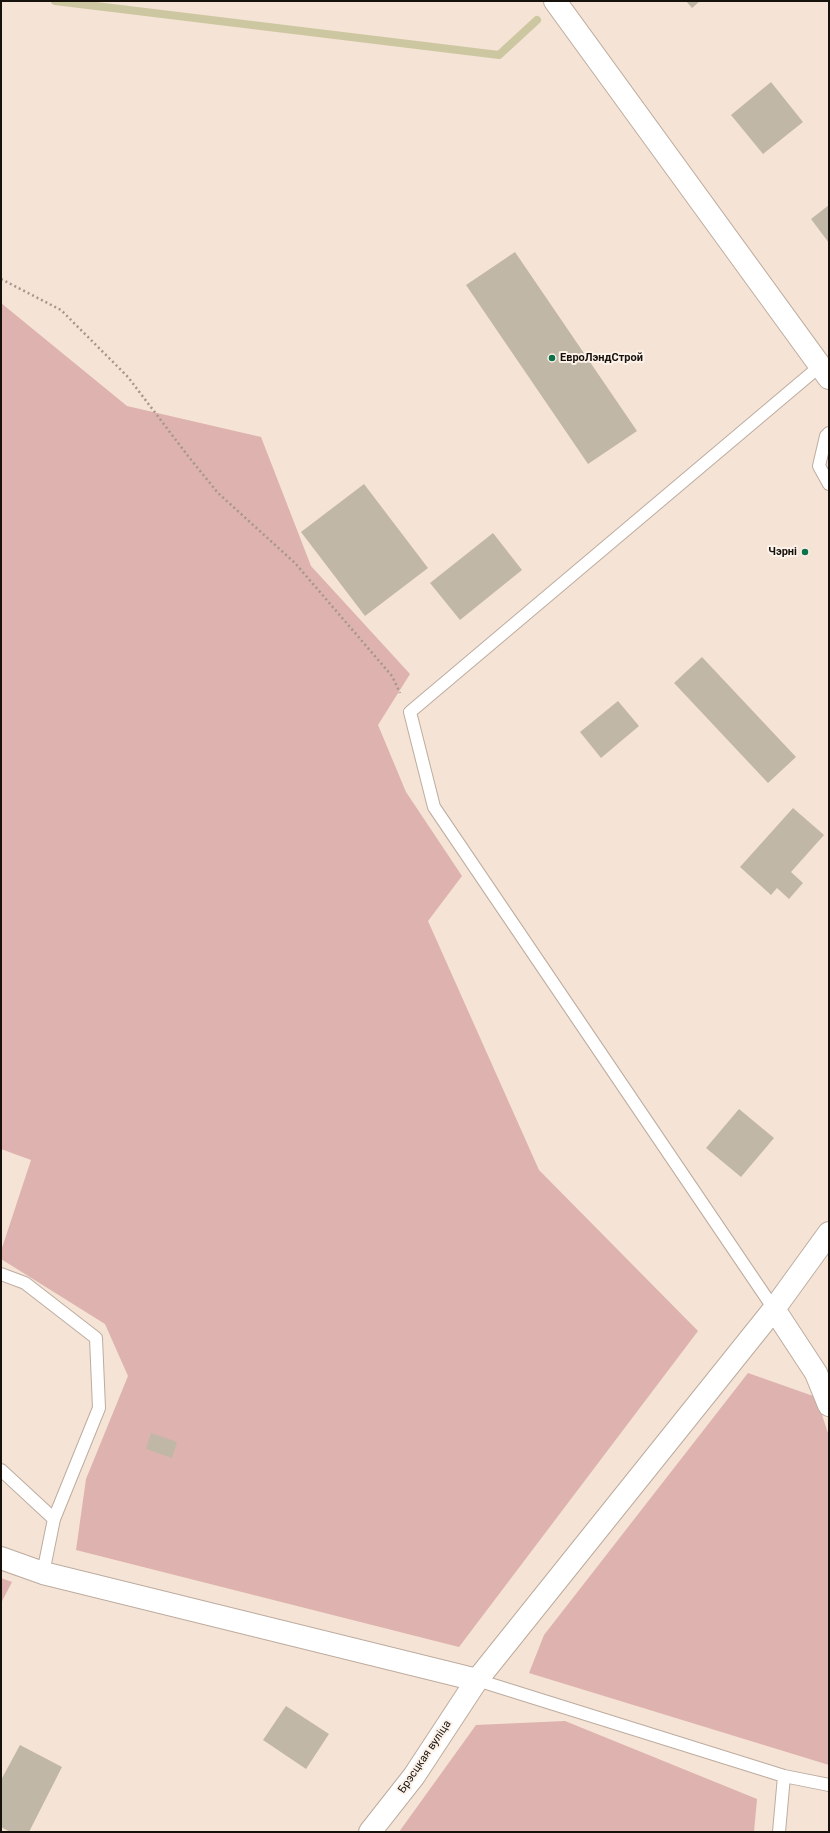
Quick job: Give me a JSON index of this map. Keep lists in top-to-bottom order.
{
  "streets": {
    "street": ["Брэсцкая вуліца"]
  },
  "places": ["ЕвроЛэндСтрой", "Чэрні"]
}
